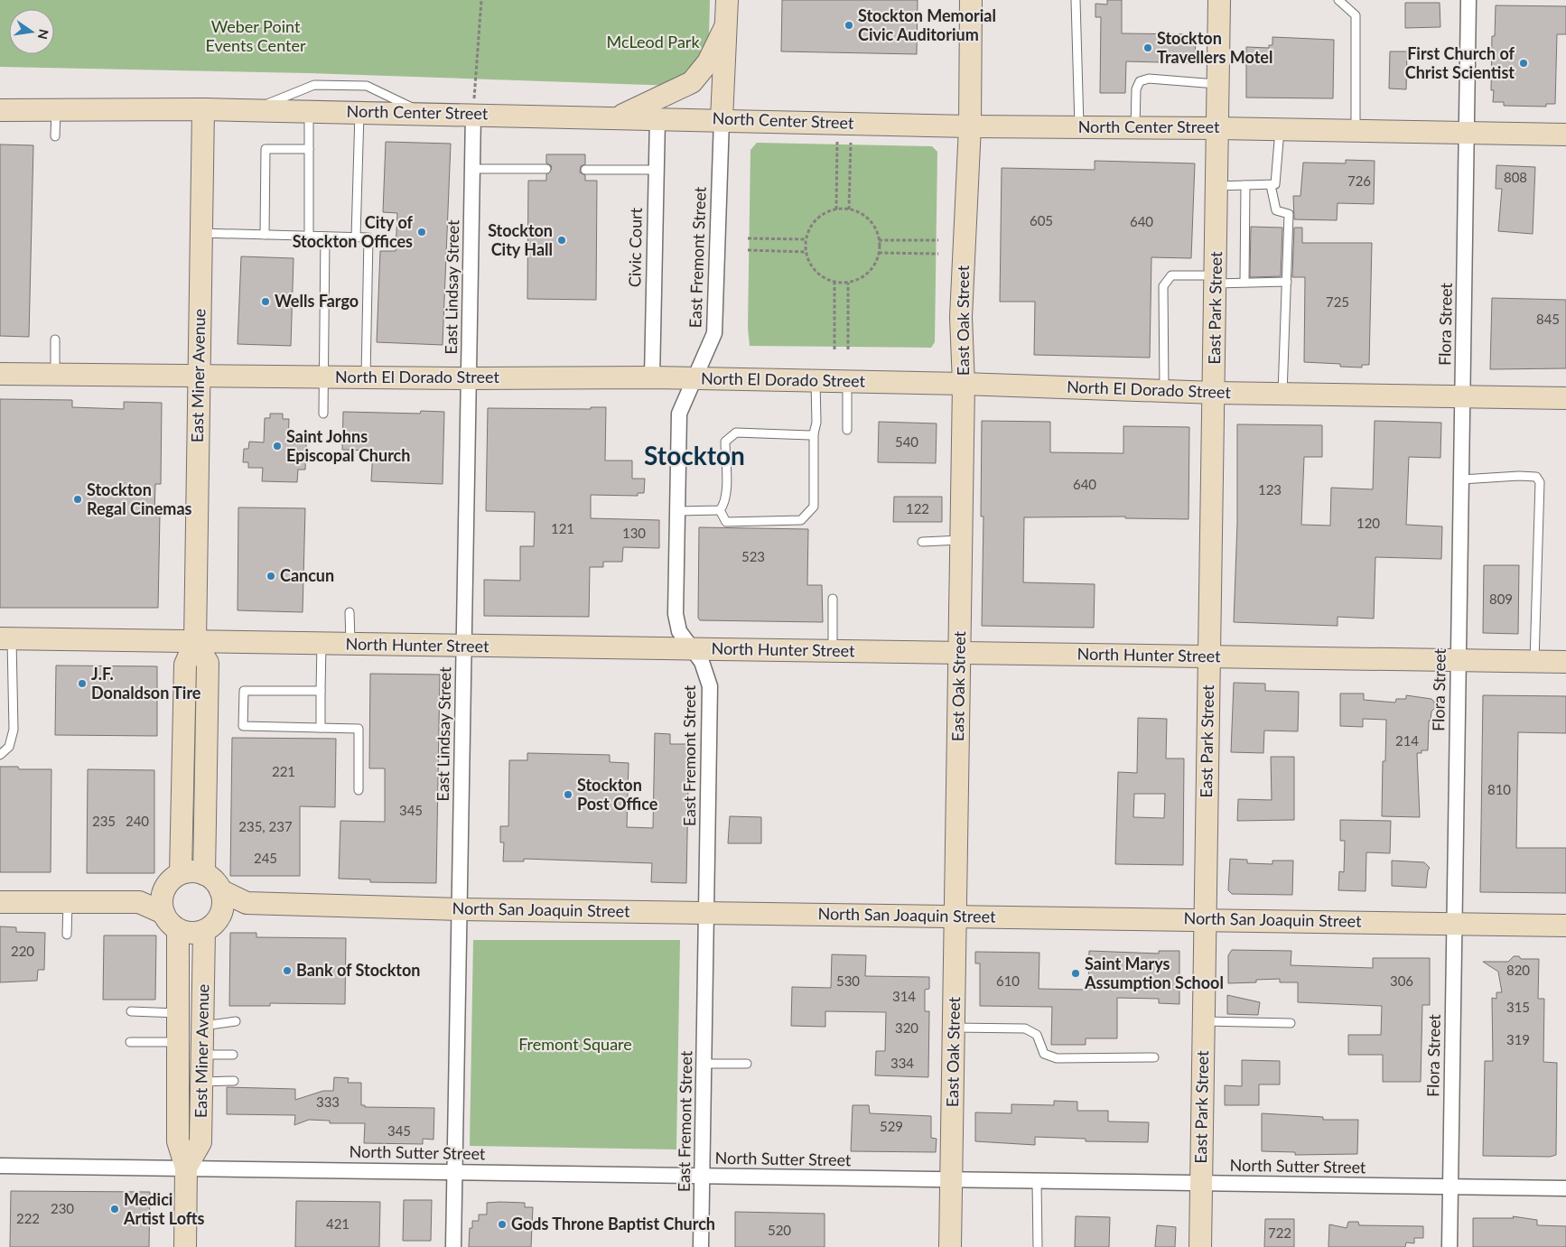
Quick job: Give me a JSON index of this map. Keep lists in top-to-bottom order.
{
  "streets": {
    "street": [
      "North Center Street",
      "Civic Court",
      "East Fremont Street",
      "East Lindsay Street",
      "East Park Street",
      "East Oak Street",
      "Flora Street",
      "East Miner Avenue",
      "North El Dorado Street",
      "North Hunter Street",
      "North San Joaquin Street",
      "North Sutter Street"
    ]
  },
  "crossings": [
    ["North Center Street", "Civic Court"],
    ["North Center Street", "East Fremont Street"],
    ["North Center Street", "East Lindsay Street"],
    ["North Center Street", "East Park Street"],
    ["North Center Street", "East Oak Street"],
    ["North Center Street", "Flora Street"],
    ["North Center Street", "East Miner Avenue"],
    ["Civic Court", "North El Dorado Street"],
    ["East Fremont Street", "North El Dorado Street"],
    ["East Fremont Street", "North Hunter Street"],
    ["East Fremont Street", "North San Joaquin Street"],
    ["East Fremont Street", "North Sutter Street"],
    ["East Lindsay Street", "North El Dorado Street"],
    ["East Lindsay Street", "North Hunter Street"],
    ["East Lindsay Street", "North San Joaquin Street"],
    ["East Lindsay Street", "North Sutter Street"],
    ["East Park Street", "North El Dorado Street"],
    ["East Park Street", "North Hunter Street"],
    ["East Park Street", "North San Joaquin Street"],
    ["East Park Street", "North Sutter Street"],
    ["East Oak Street", "North El Dorado Street"],
    ["East Oak Street", "North Hunter Street"],
    ["East Oak Street", "North San Joaquin Street"],
    ["East Oak Street", "North Sutter Street"],
    ["Flora Street", "North El Dorado Street"],
    ["Flora Street", "North Hunter Street"],
    ["Flora Street", "North San Joaquin Street"],
    ["Flora Street", "North Sutter Street"],
    ["East Miner Avenue", "North El Dorado Street"],
    ["East Miner Avenue", "North Hunter Street"],
    ["East Miner Avenue", "North San Joaquin Street"],
    ["East Miner Avenue", "North Sutter Street"]
  ],
  "districts": ["Stockton"],
  "parks": ["Weber Point Events Center", "McLeod Park", "Fremont Square"],
  "places": [
    "Stockton Memorial Civic Auditorium",
    "Stockton Travellers Motel",
    "First Church of Christ Scientist",
    "City of Stockton Offices",
    "Stockton City Hall",
    "Wells Fargo",
    "Saint Johns Episcopal Church",
    "Stockton Regal Cinemas",
    "Cancun",
    "J.F. Donaldson Tire",
    "Stockton Post Office",
    "Bank of Stockton",
    "Saint Marys Assumption School",
    "Medici Artist Lofts",
    "Gods Throne Baptist Church"
  ],
  "house_numbers": [
    "808",
    "726",
    "605",
    "640",
    "725",
    "845",
    "540",
    "640",
    "123",
    "122",
    "120",
    "121",
    "130",
    "523",
    "809",
    "214",
    "221",
    "810",
    "345",
    "235",
    "240",
    "235, 237",
    "245",
    "220",
    "820",
    "530",
    "610",
    "306",
    "314",
    "315",
    "320",
    "319",
    "334",
    "333",
    "529",
    "345",
    "230",
    "222",
    "421",
    "520",
    "722"
  ],
  "north": "right"
}
